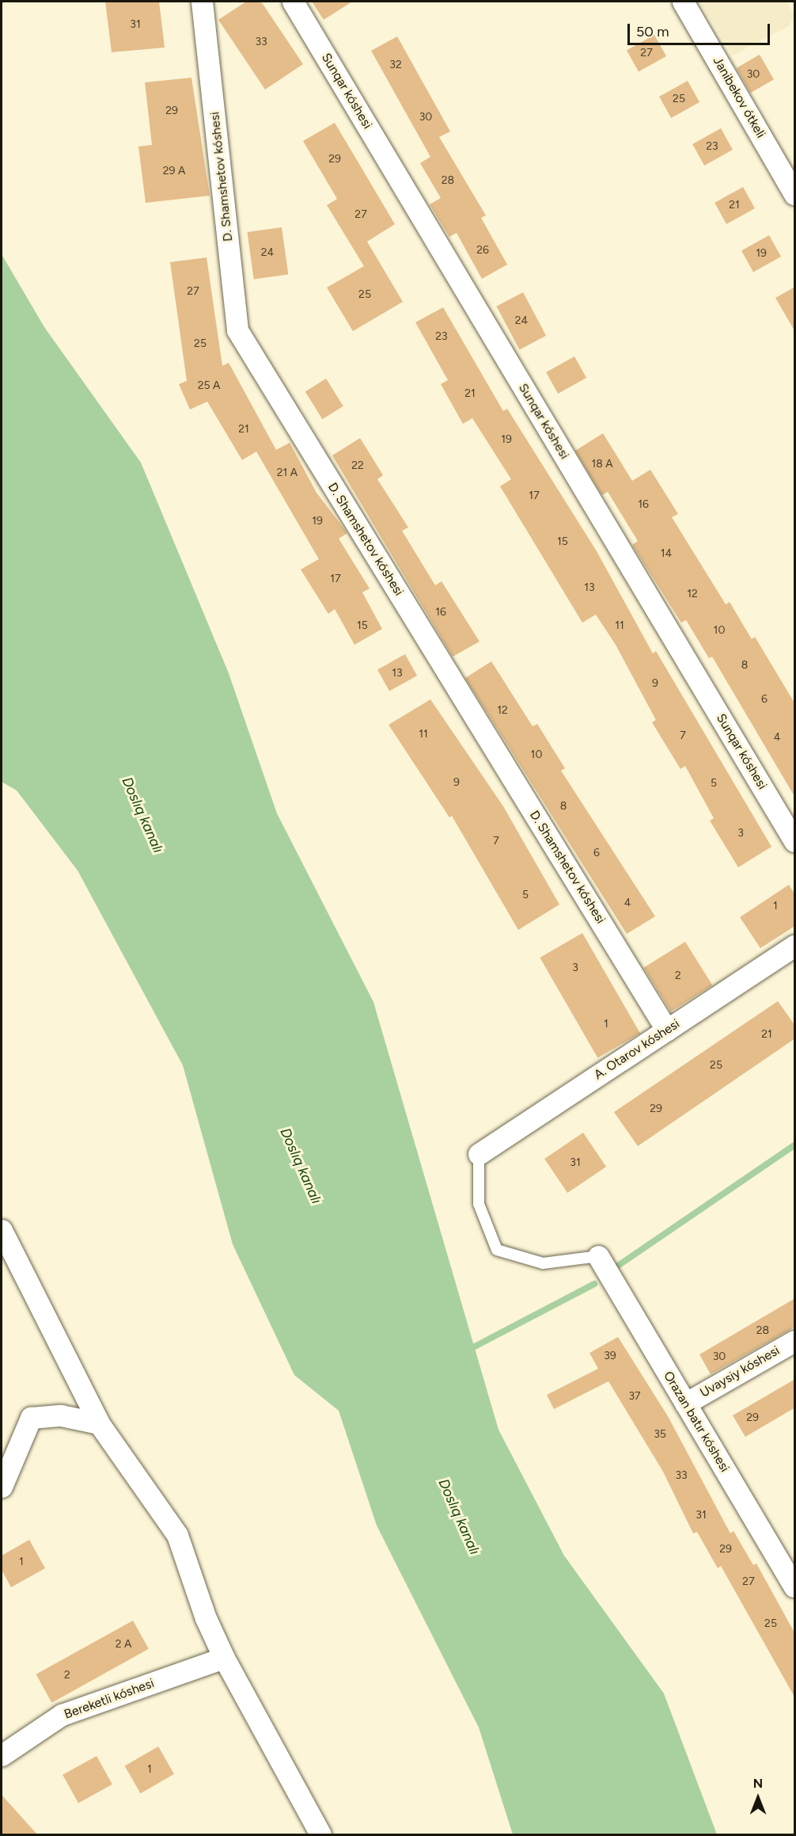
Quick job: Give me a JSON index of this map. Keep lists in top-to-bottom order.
{
  "streets": {
    "street": [
      "Sunqar kóshesi",
      "Janibekov ótkeli",
      "D. Shamshetov kóshesi",
      "A. Otarov kóshesi",
      "Uvaysiy kóshesi",
      "Orazan batır kóshesi",
      "Bereketli kóshesi"
    ]
  },
  "crossings": [
    ["D. Shamshetov kóshesi", "A. Otarov kóshesi"],
    ["Uvaysiy kóshesi", "Orazan batır kóshesi"]
  ],
  "water": ["Doslıq kanalı"],
  "house_numbers": [
    "31",
    "33",
    "27",
    "32",
    "30",
    "25",
    "29",
    "30",
    "23",
    "29",
    "29 А",
    "28",
    "21",
    "27",
    "26",
    "24",
    "19",
    "27",
    "25",
    "24",
    "23",
    "25",
    "25 А",
    "21",
    "21",
    "19",
    "18 А",
    "22",
    "21 А",
    "17",
    "16",
    "19",
    "15",
    "14",
    "17",
    "13",
    "12",
    "16",
    "15",
    "11",
    "10",
    "8",
    "13",
    "9",
    "6",
    "12",
    "11",
    "7",
    "4",
    "10",
    "9",
    "5",
    "8",
    "3",
    "7",
    "6",
    "5",
    "4",
    "1",
    "3",
    "2",
    "1",
    "21",
    "25",
    "29",
    "31",
    "28",
    "39",
    "30",
    "37",
    "29",
    "35",
    "33",
    "31",
    "29",
    "1",
    "27",
    "25",
    "2 А",
    "2",
    "1"
  ],
  "scale_bar": "50 m",
  "north": "top"
}
